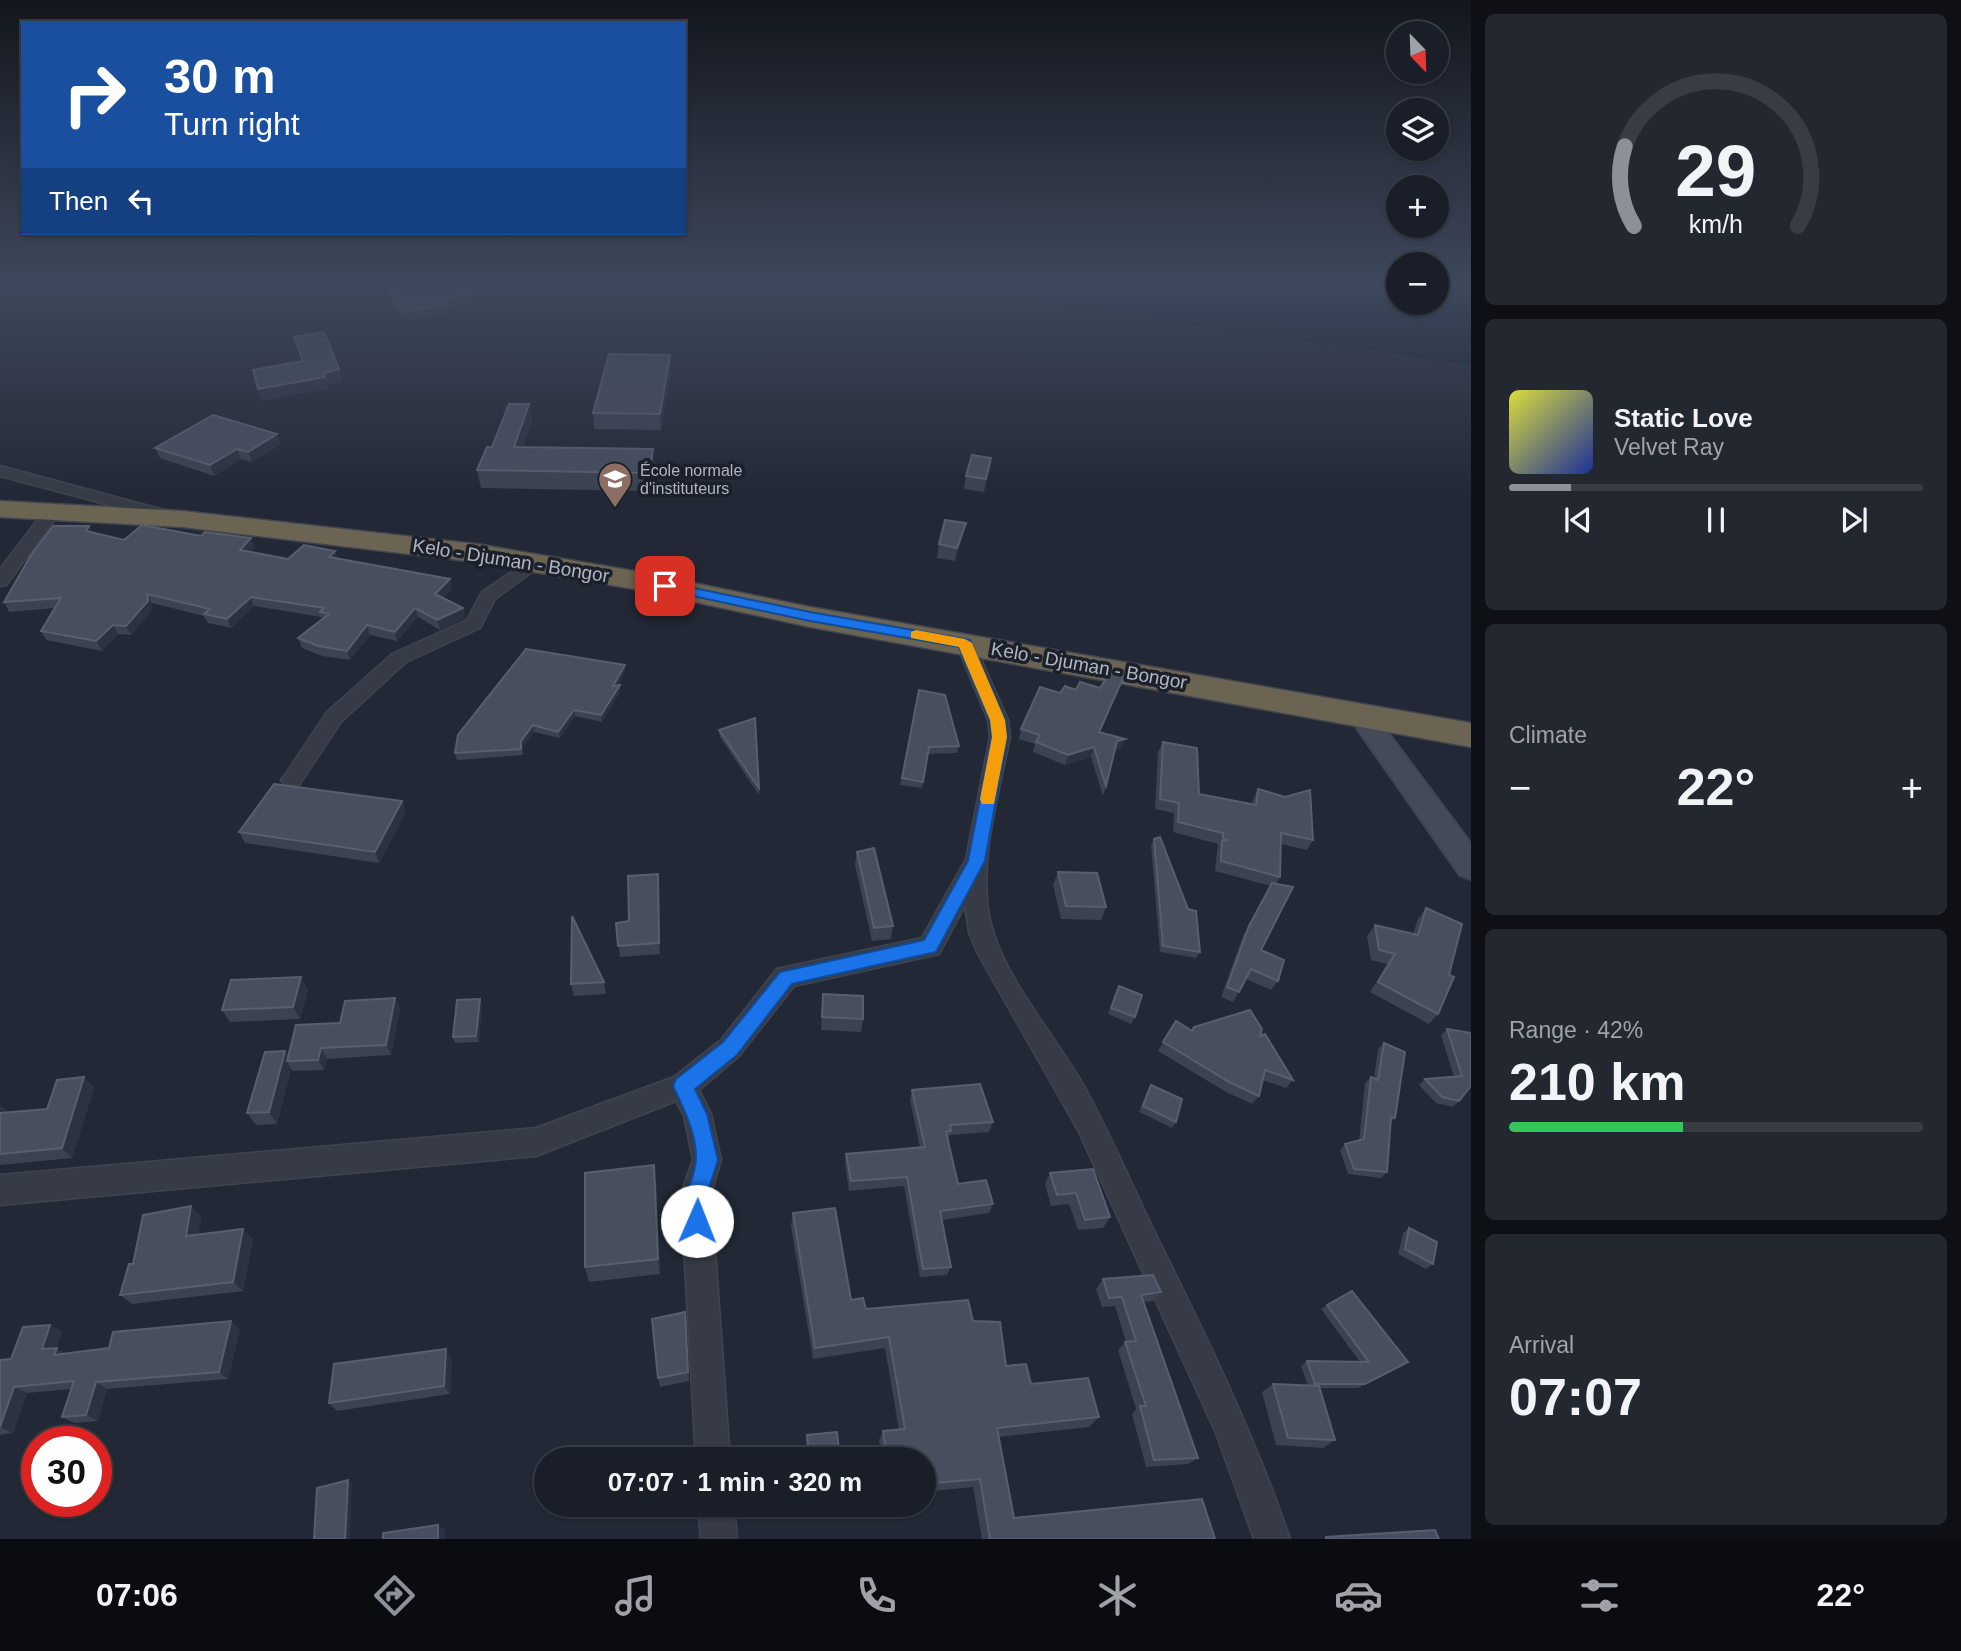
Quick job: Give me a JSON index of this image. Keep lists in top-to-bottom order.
{
  "streets": {
    "highway": ["Kelo - Djuman - Bongor"]
  },
  "places": {
    "school or university": ["École normale d'instituteurs"]
  },
  "north": "bottom right",
  "page": {
    "map_buttons": ["+", "−"],
    "turn": ["30 m", "Turn right"],
    "then": "Then",
    "song": ["Static Love", "Velvet Ray"],
    "tile": [
      "Climate",
      ["Range · 42%", "210 km"],
      ["Arrival", "07:07"]
    ],
    "heat": ["−", "22°", "+"],
    "limit": "30",
    "trip": "07:07 · 1 min · 320 m",
    "tabs": ["07:06", "22°"],
    "gauge": ["29", "km/h"]
  }
}
